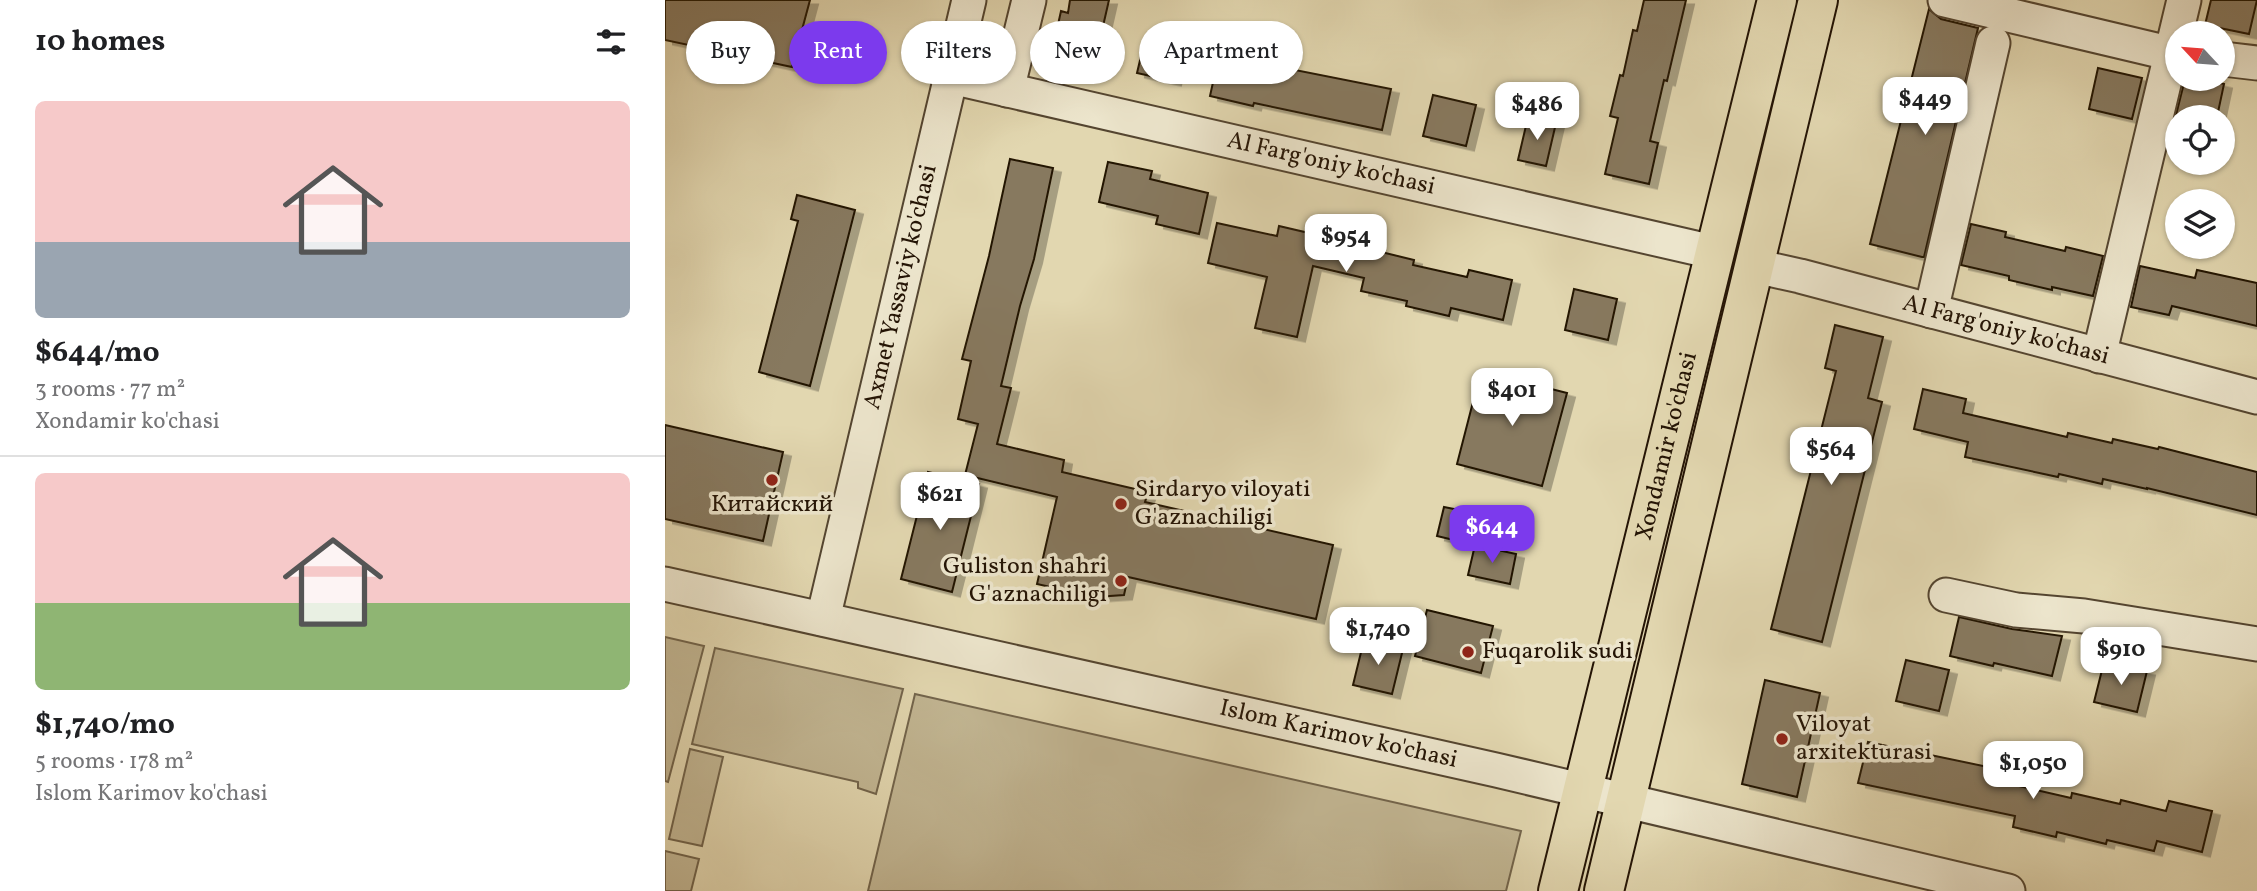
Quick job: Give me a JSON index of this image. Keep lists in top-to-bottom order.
{
  "streets": {
    "main road": ["Xondamir ko'chasi"],
    "street": ["Al Farg'oniy ko'chasi", "Axmet Yassaviy ko'chasi", "Islom Karimov ko'chasi"]
  },
  "crossings": [
    ["Al Farg'oniy ko'chasi", "Xondamir ko'chasi"],
    ["Axmet Yassaviy ko'chasi", "Islom Karimov ko'chasi"],
    ["Xondamir ko'chasi", "Islom Karimov ko'chasi"]
  ],
  "places": [
    "Китайский",
    "Sirdaryo viloyati G'aznachiligi",
    "Guliston shahri G'aznachiligi",
    "Fuqarolik sudi",
    "Viloyat arxitekturasi"
  ],
  "north": "top left",
  "page": {
    "heading": "10 homes",
    "chip": [
      "Buy",
      "Rent",
      "Filters",
      "New",
      "Apartment"
    ],
    "price": [
      "$449",
      "$486",
      "$954",
      "$401",
      "$564",
      "$621",
      "$644",
      "$1,740",
      "$910",
      "$1,050"
    ],
    "list": [
      {
        "name": "$644/mo",
        "note": "3 rooms · 77 m² · Xondamir ko'chasi"
      },
      {
        "name": "$1,740/mo",
        "note": "5 rooms · 178 m² · Islom Karimov ko'chasi"
      }
    ]
  }
}
